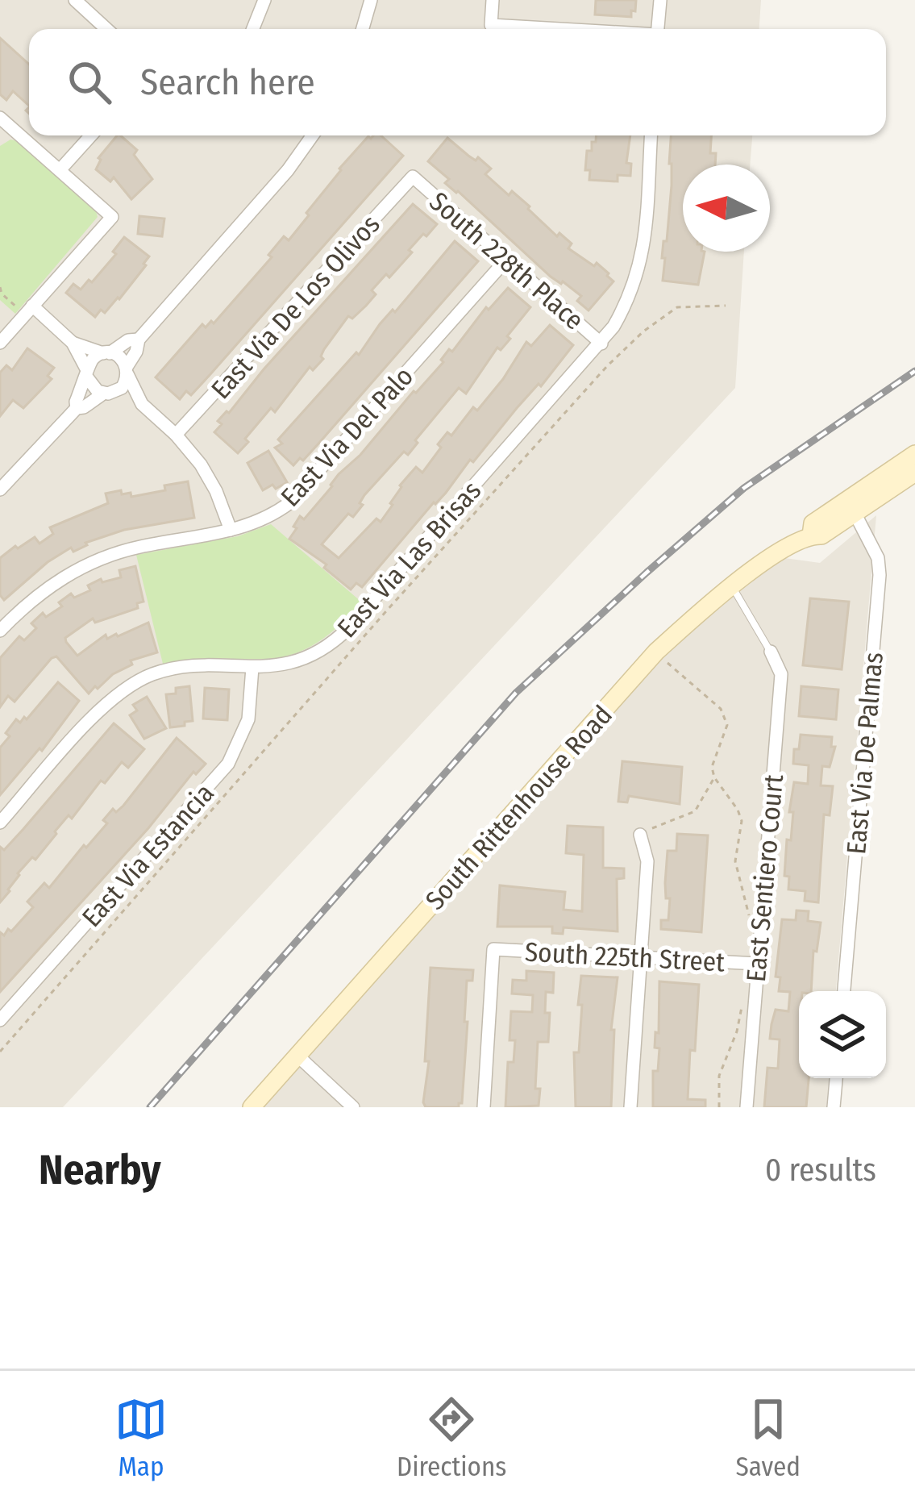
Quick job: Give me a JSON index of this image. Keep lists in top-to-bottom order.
{
  "streets": {
    "main road": ["South Rittenhouse Road"],
    "street": [
      "South 228th Place",
      "East Via De Los Olivos",
      "East Via Del Palo",
      "East Via Las Brisas",
      "East Via De Palmas",
      "East Via Estancia",
      "East Sentiero Court",
      "South 225th Street"
    ]
  },
  "crossings": [
    ["South 228th Place", "East Via De Los Olivos"],
    ["South 228th Place", "East Via Del Palo"],
    ["South 228th Place", "East Via Las Brisas"],
    ["East Via Las Brisas", "East Via Estancia"],
    ["East Via De Palmas", "South Rittenhouse Road"],
    ["East Sentiero Court", "South 225th Street"]
  ],
  "north": "left",
  "page": {
    "search": "Search here",
    "heading": ["Nearby", "0 results"],
    "nav": ["Map", "Directions", "Saved"]
  }
}
